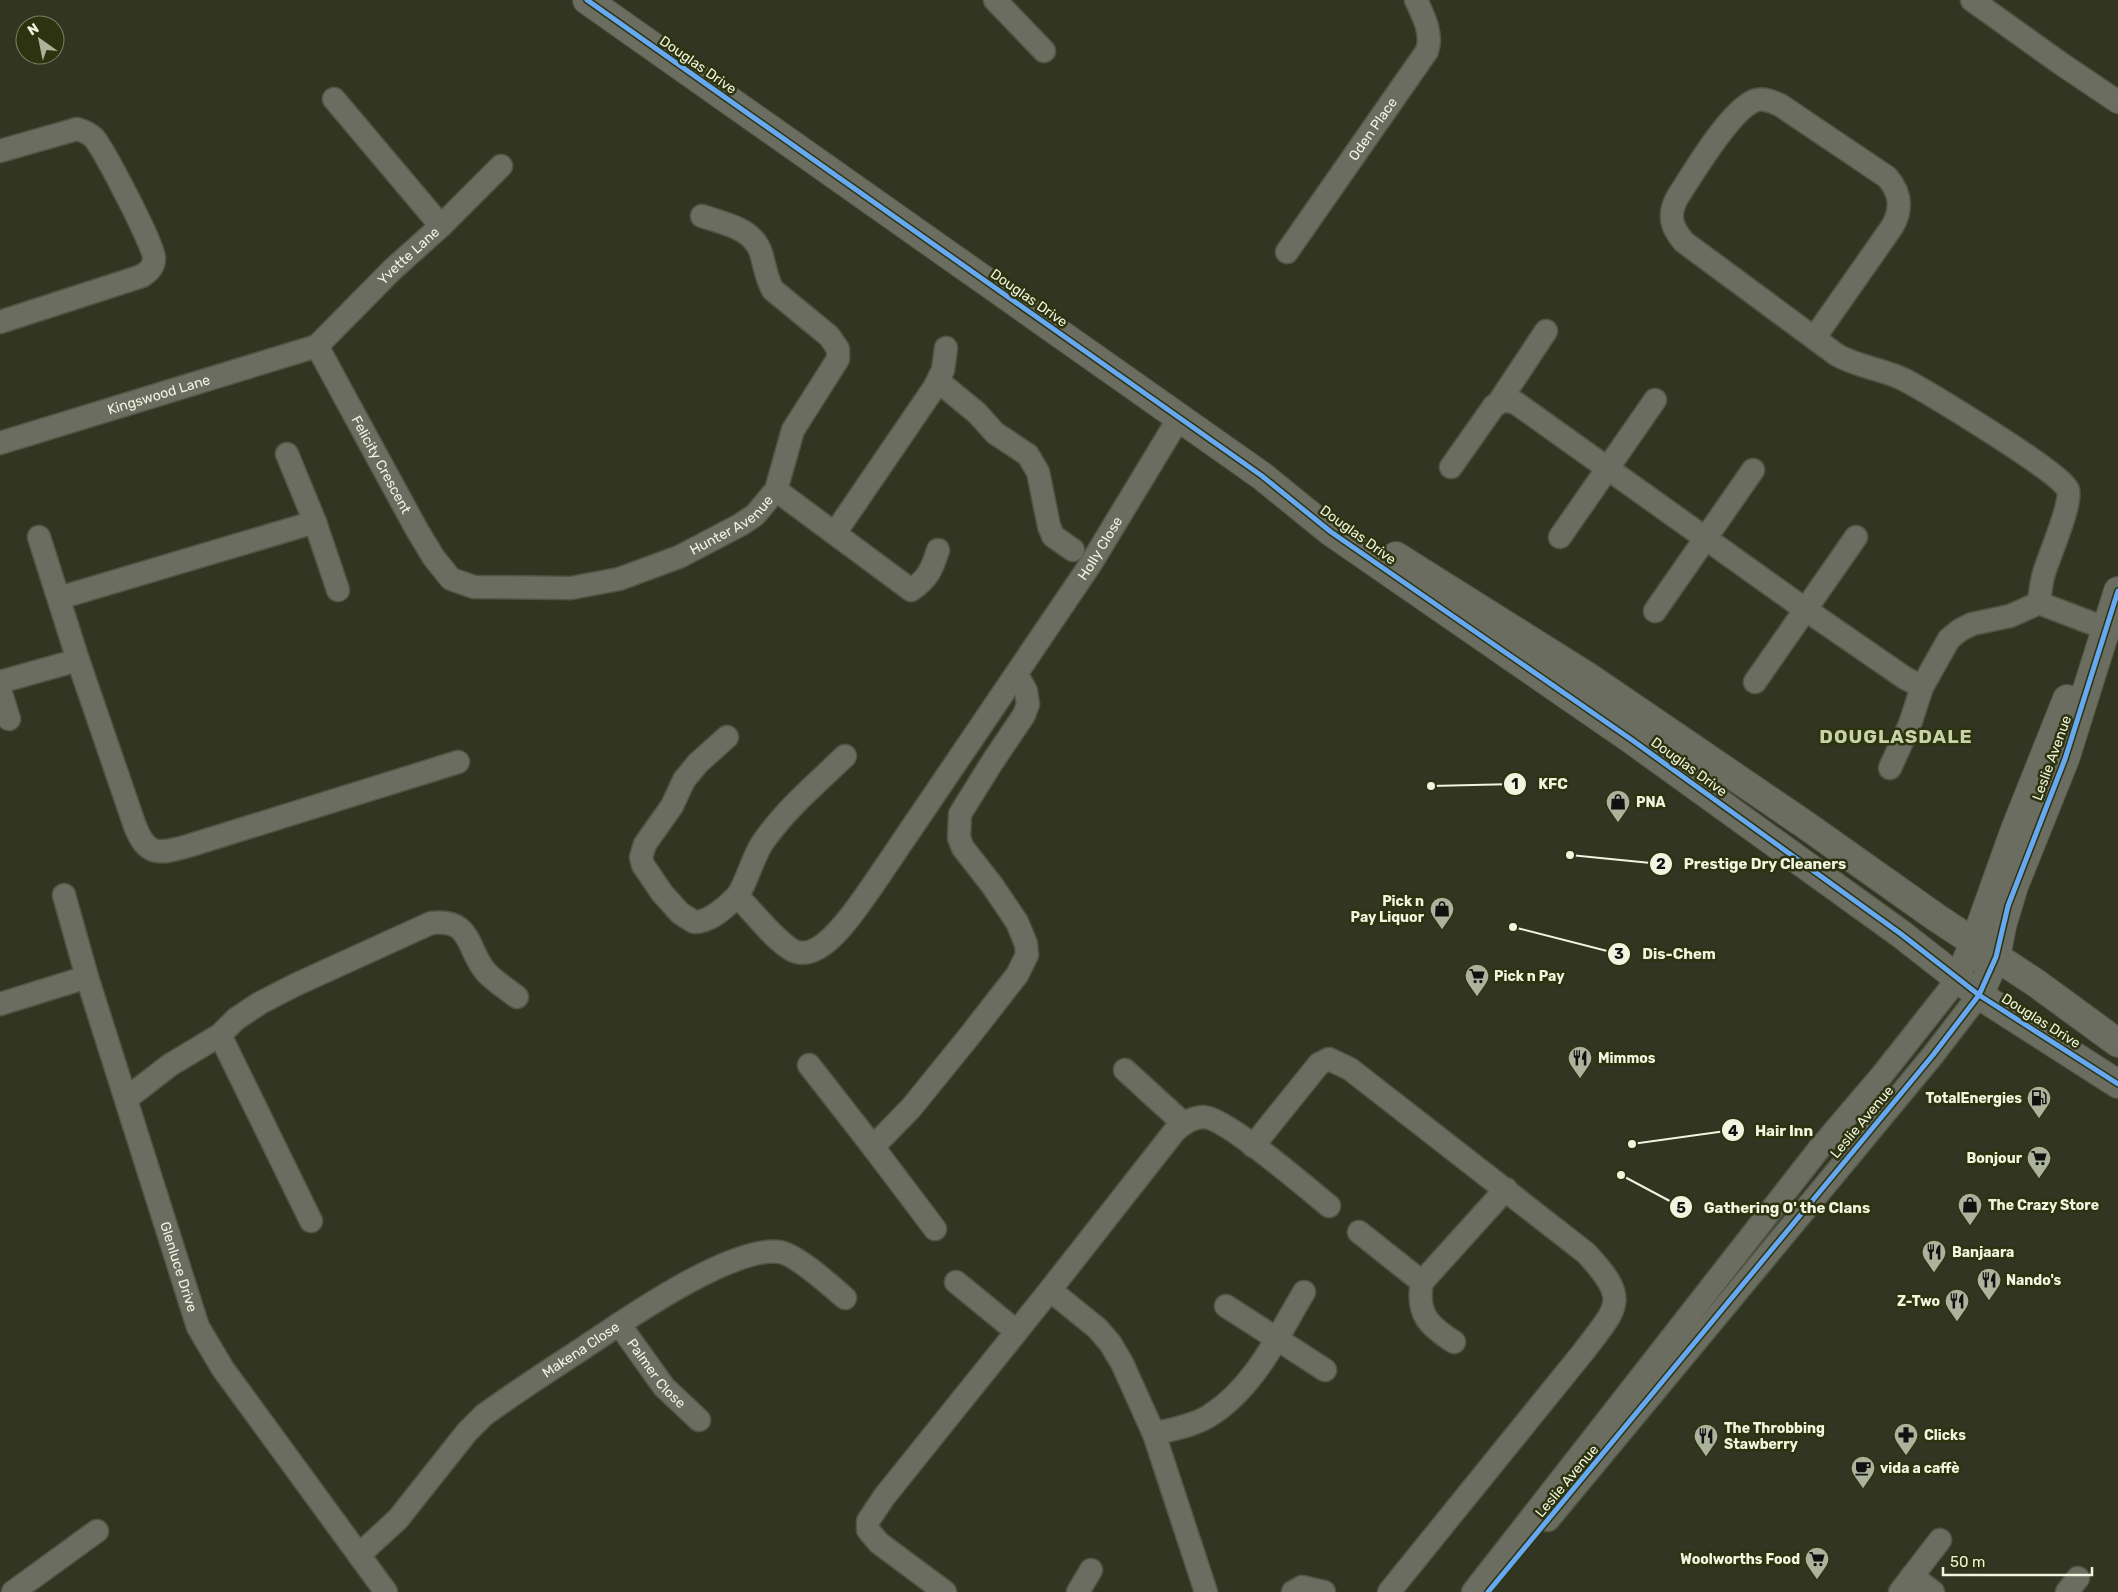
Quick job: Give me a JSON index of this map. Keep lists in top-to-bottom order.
{
  "streets": {
    "street": [
      "Douglas Drive",
      "Oden Place",
      "Yvette Lane",
      "Kingswood Lane",
      "Felicity Crescent",
      "Hunter Avenue",
      "Holly Close",
      "Leslie Avenue",
      "Glenluce Drive",
      "Makena Close",
      "Palmer Close"
    ]
  },
  "crossings": [
    ["Douglas Drive", "Holly Close"],
    ["Douglas Drive", "Leslie Avenue"],
    ["Yvette Lane", "Kingswood Lane"],
    ["Yvette Lane", "Felicity Crescent"],
    ["Kingswood Lane", "Felicity Crescent"],
    ["Felicity Crescent", "Hunter Avenue"],
    ["Glenluce Drive", "Makena Close"],
    ["Makena Close", "Palmer Close"]
  ],
  "districts": ["DOUGLASDALE"],
  "places": {
    "other": [
      "KFC",
      "Prestige Dry Cleaners",
      "Dis-Chem",
      "Hair Inn",
      "Gathering O' the Clans"
    ],
    "shop": ["PNA", "Pick n Pay Liquor", "The Crazy Store"],
    "supermarket": ["Pick n Pay", "Bonjour", "Woolworths Food"],
    "restaurant": [
      "Mimmos",
      "Banjaara",
      "Nando's",
      "Z-Two",
      "The Throbbing Stawberry"
    ],
    "fuel station": ["TotalEnergies"],
    "pharmacy": ["Clicks"],
    "cafe": ["vida a caffè"]
  },
  "scale_bar": "50 m",
  "north": "top left"
}
